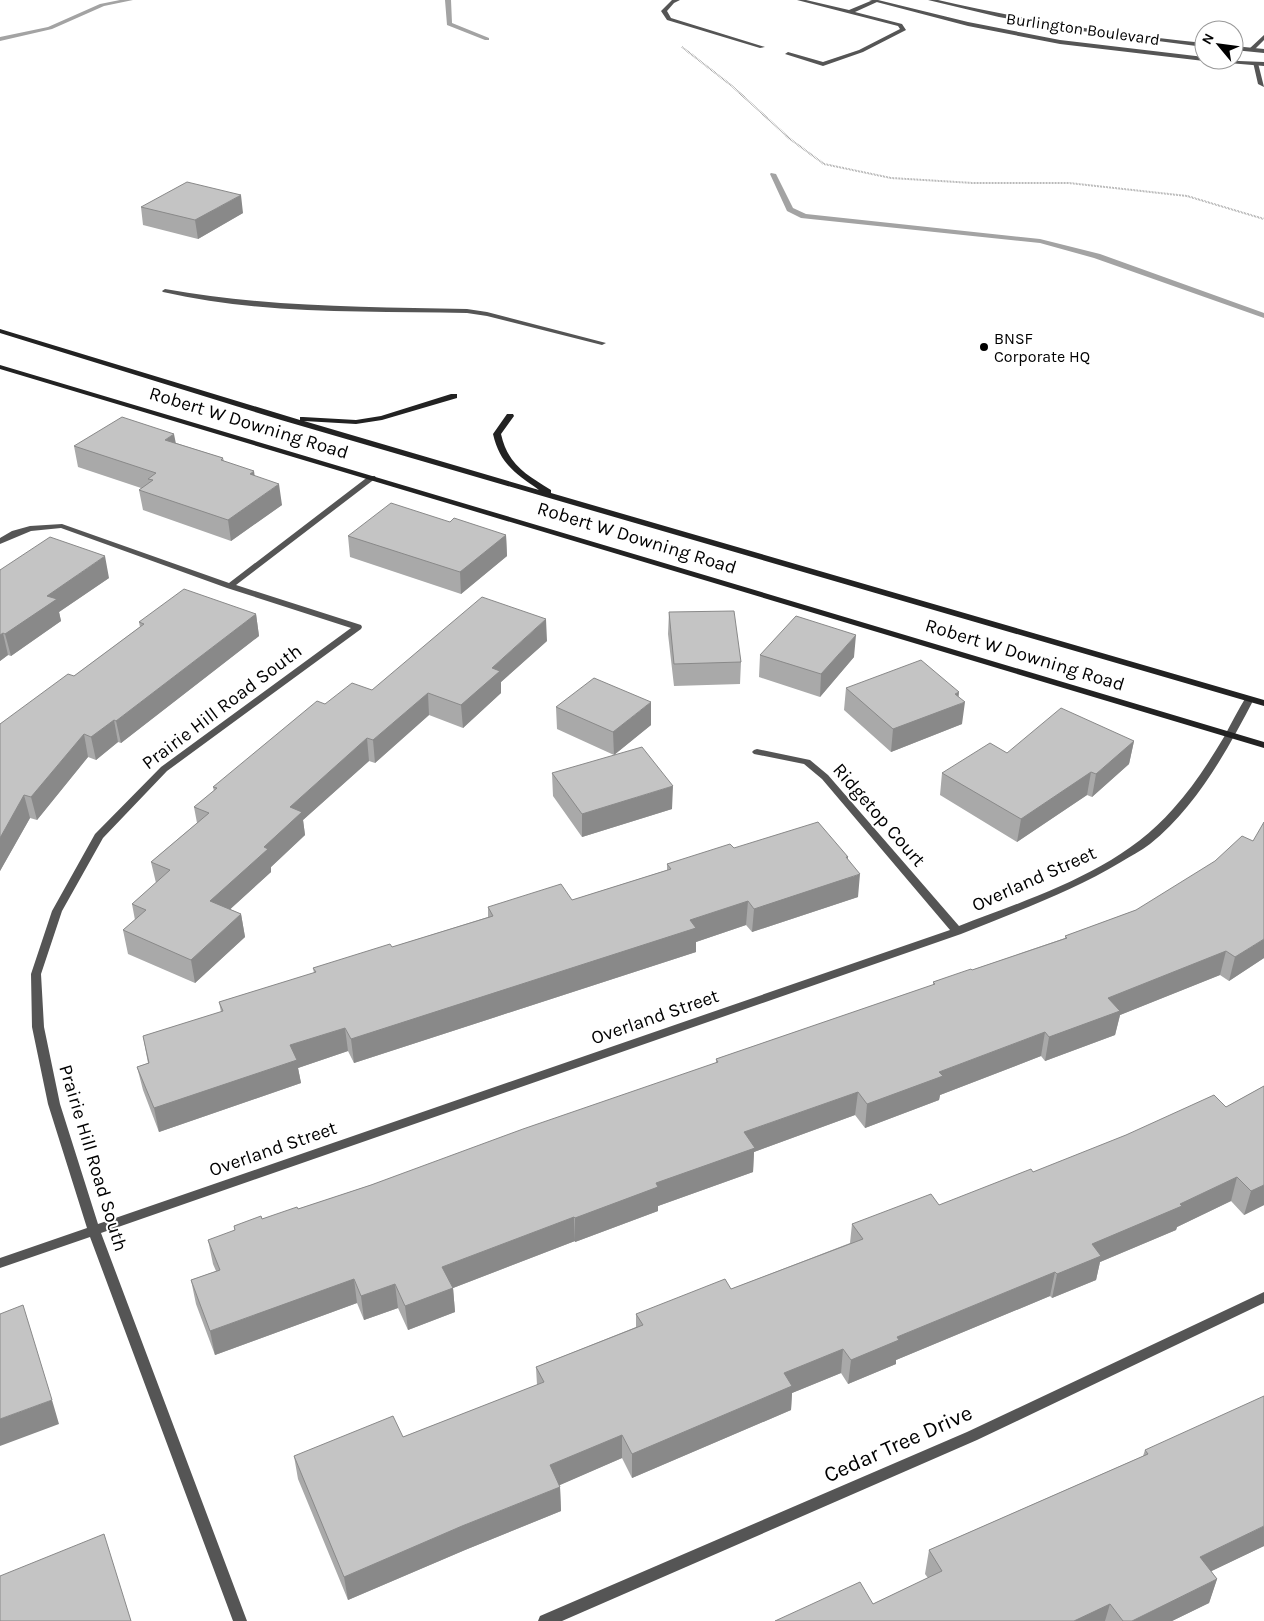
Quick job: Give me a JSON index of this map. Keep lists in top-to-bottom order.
{
  "streets": {
    "main road": ["Robert W Downing Road"],
    "street": [
      "Burlington Boulevard",
      "Prairie Hill Road South",
      "Ridgetop Court",
      "Overland Street",
      "Cedar Tree Drive"
    ]
  },
  "crossings": [
    ["Robert W Downing Road", "Overland Street"],
    ["Prairie Hill Road South", "Overland Street"],
    ["Ridgetop Court", "Overland Street"]
  ],
  "places": ["BNSF Corporate HQ"],
  "north": "top left"
}
